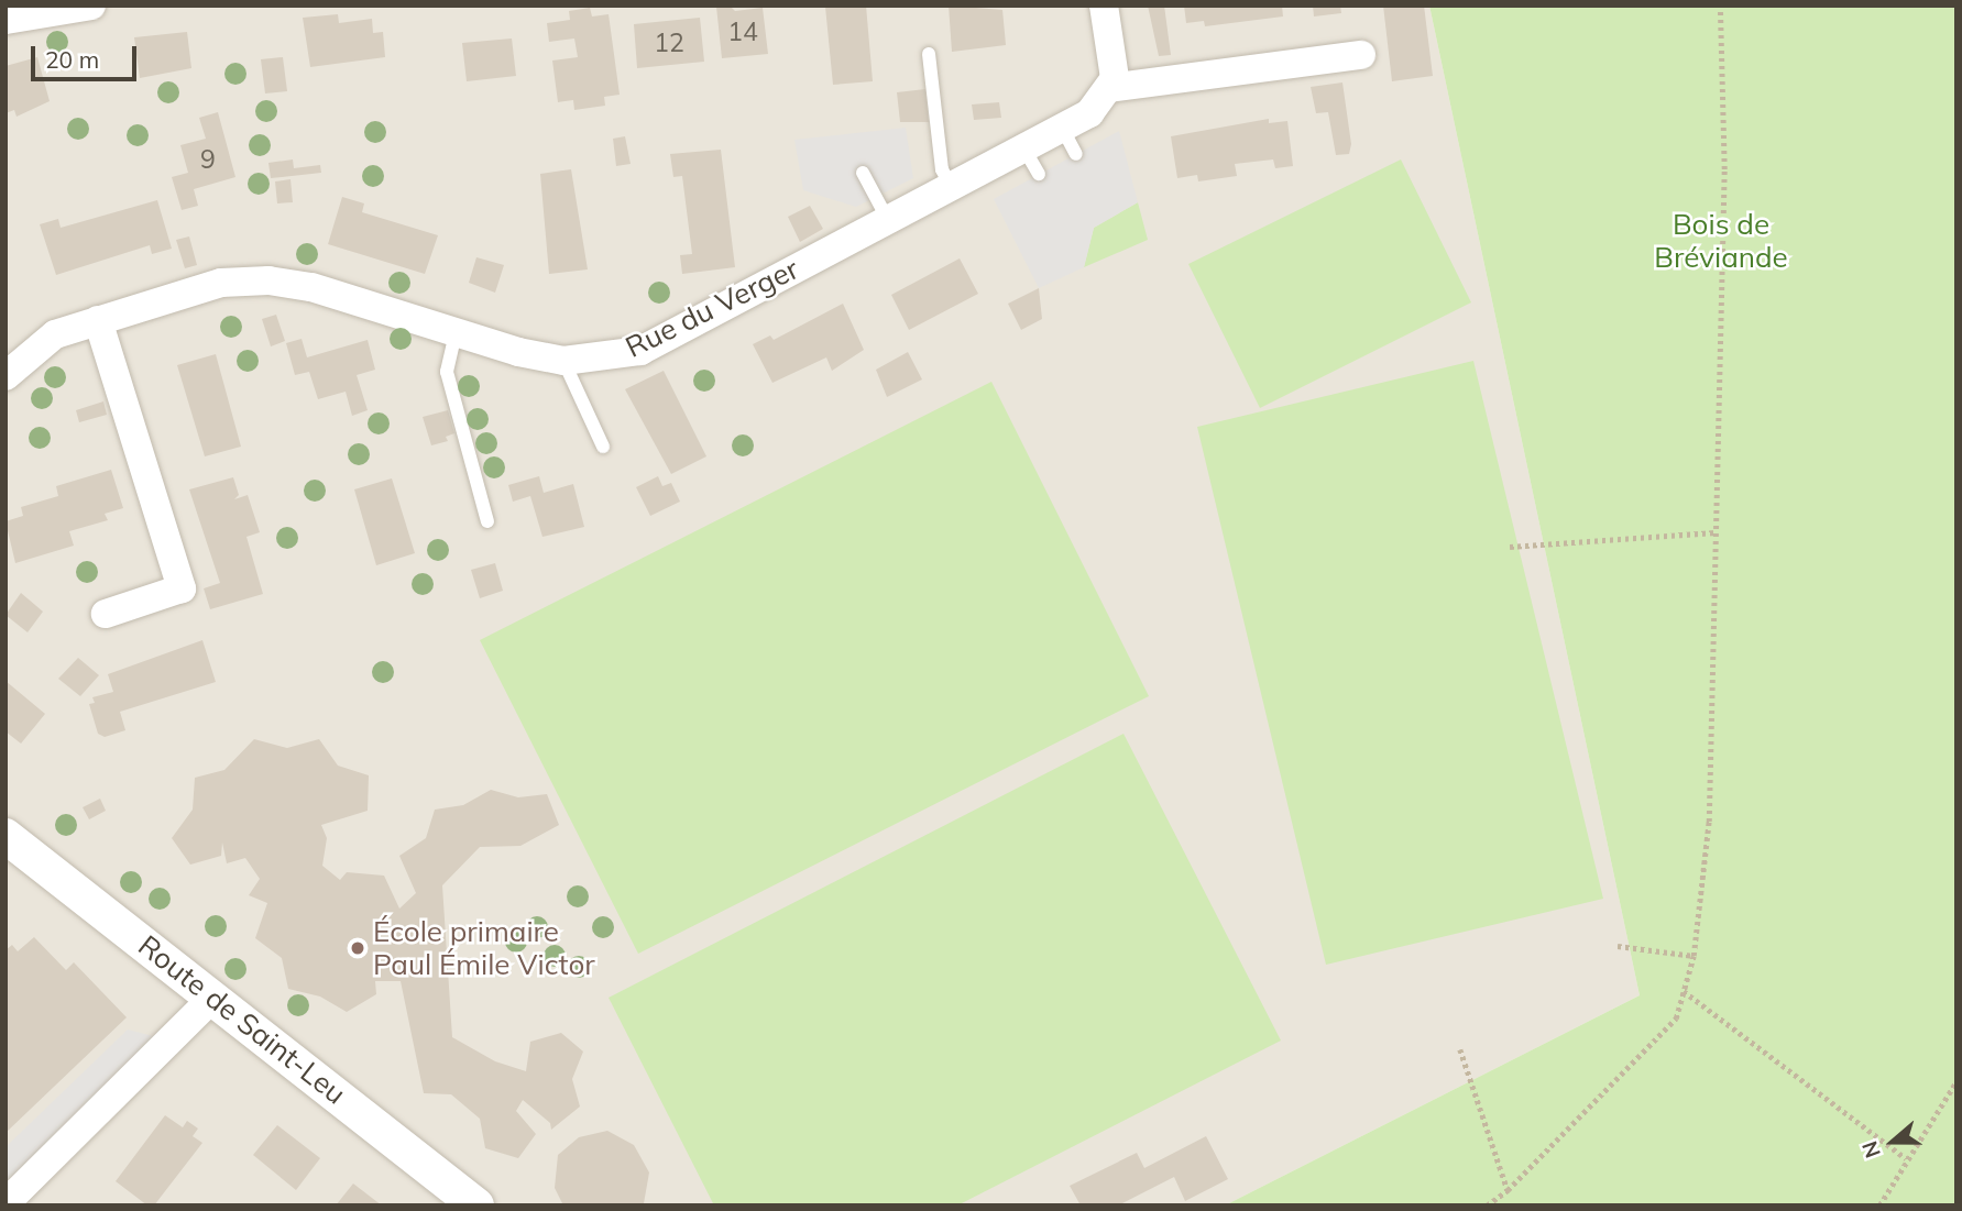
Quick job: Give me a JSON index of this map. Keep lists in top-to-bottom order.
{
  "streets": {
    "street": ["Rue du Verger", "Route de Saint-Leu"]
  },
  "parks": ["Bois de Bréviande"],
  "places": ["École primaire Paul Émile Victor"],
  "house_numbers": ["14", "12", "9"],
  "scale_bar": "20 m",
  "north": "left"
}
